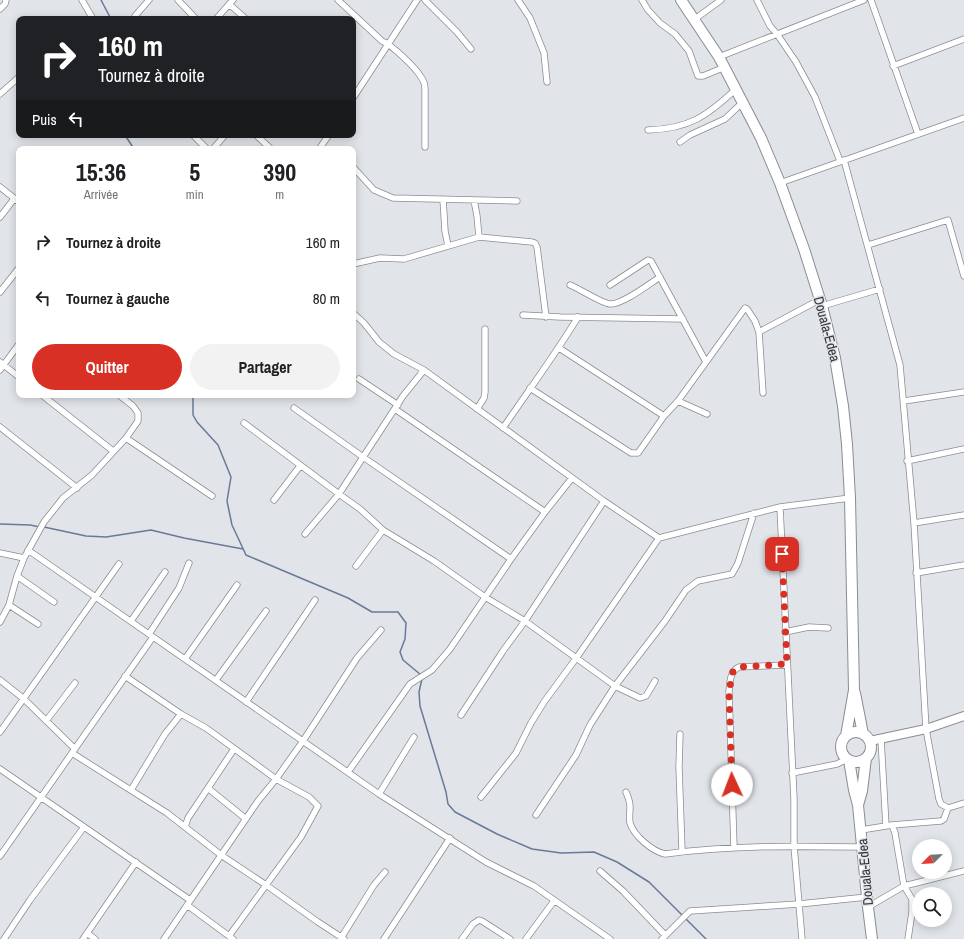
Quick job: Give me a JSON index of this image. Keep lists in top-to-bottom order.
{
  "streets": {
    "highway": ["Douala-Edea"]
  },
  "north": "bottom left",
  "page": {
    "turn": ["160 m", "Tournez à droite"],
    "then": "Puis",
    "eta": [
      "15:36",
      "Arrivée",
      "5",
      "min",
      "390",
      "m"
    ],
    "list": [
      {
        "name": "Tournez à droite",
        "value": "160 m"
      },
      {
        "name": "Tournez à gauche",
        "value": "80 m"
      }
    ],
    "buttons": ["Quitter", "Partager"]
  }
}
